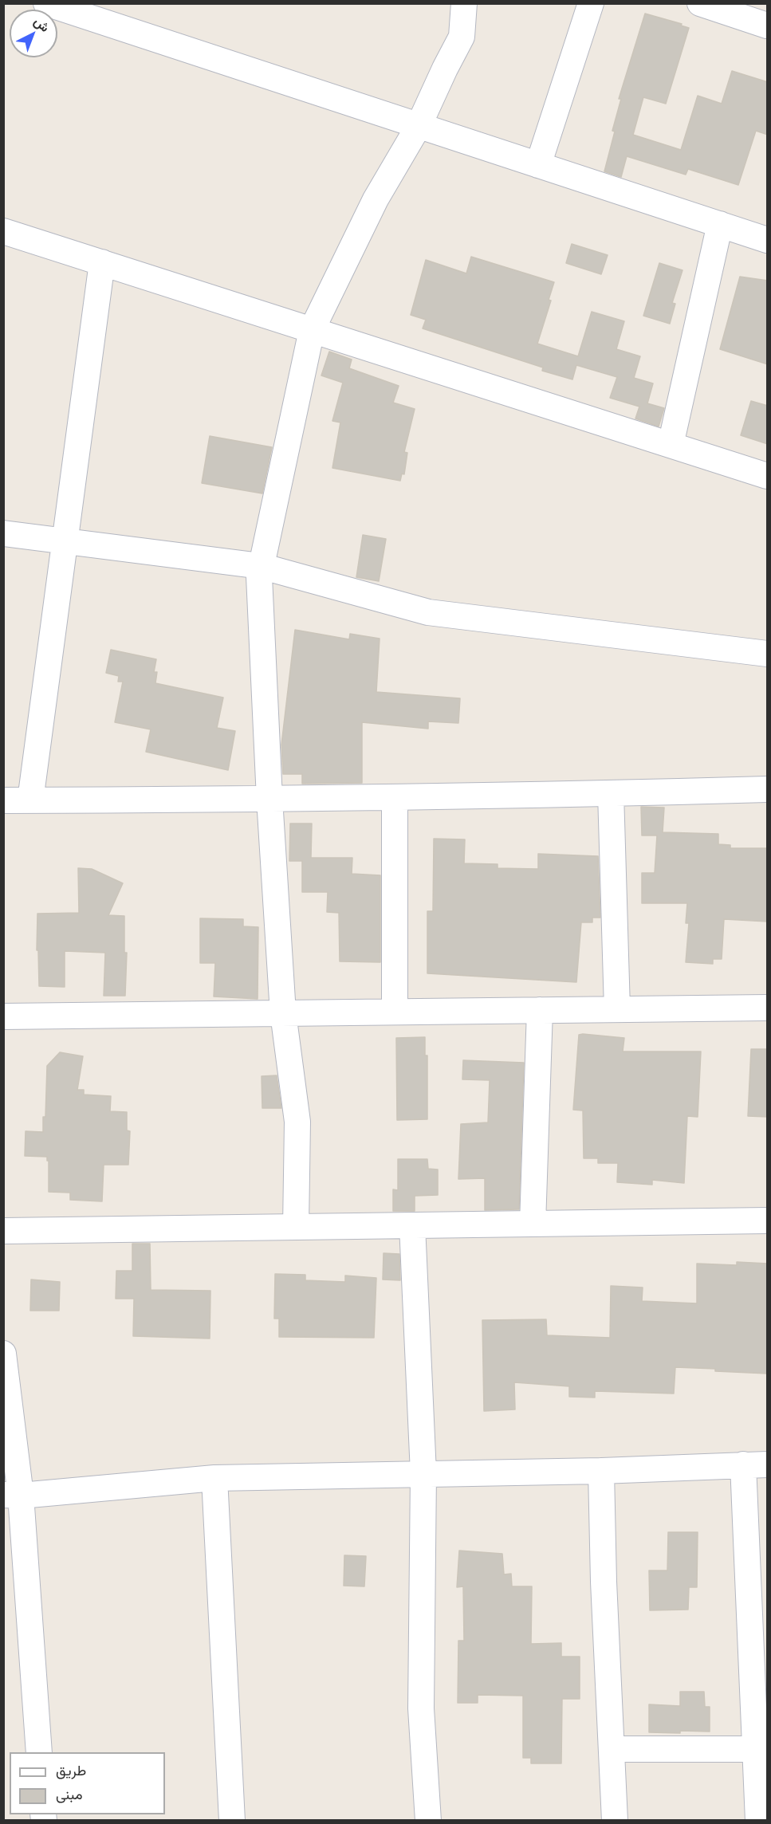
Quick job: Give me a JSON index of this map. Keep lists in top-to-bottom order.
{
  "legend": ["طريق", "مبنى"],
  "north": "top right"
}
